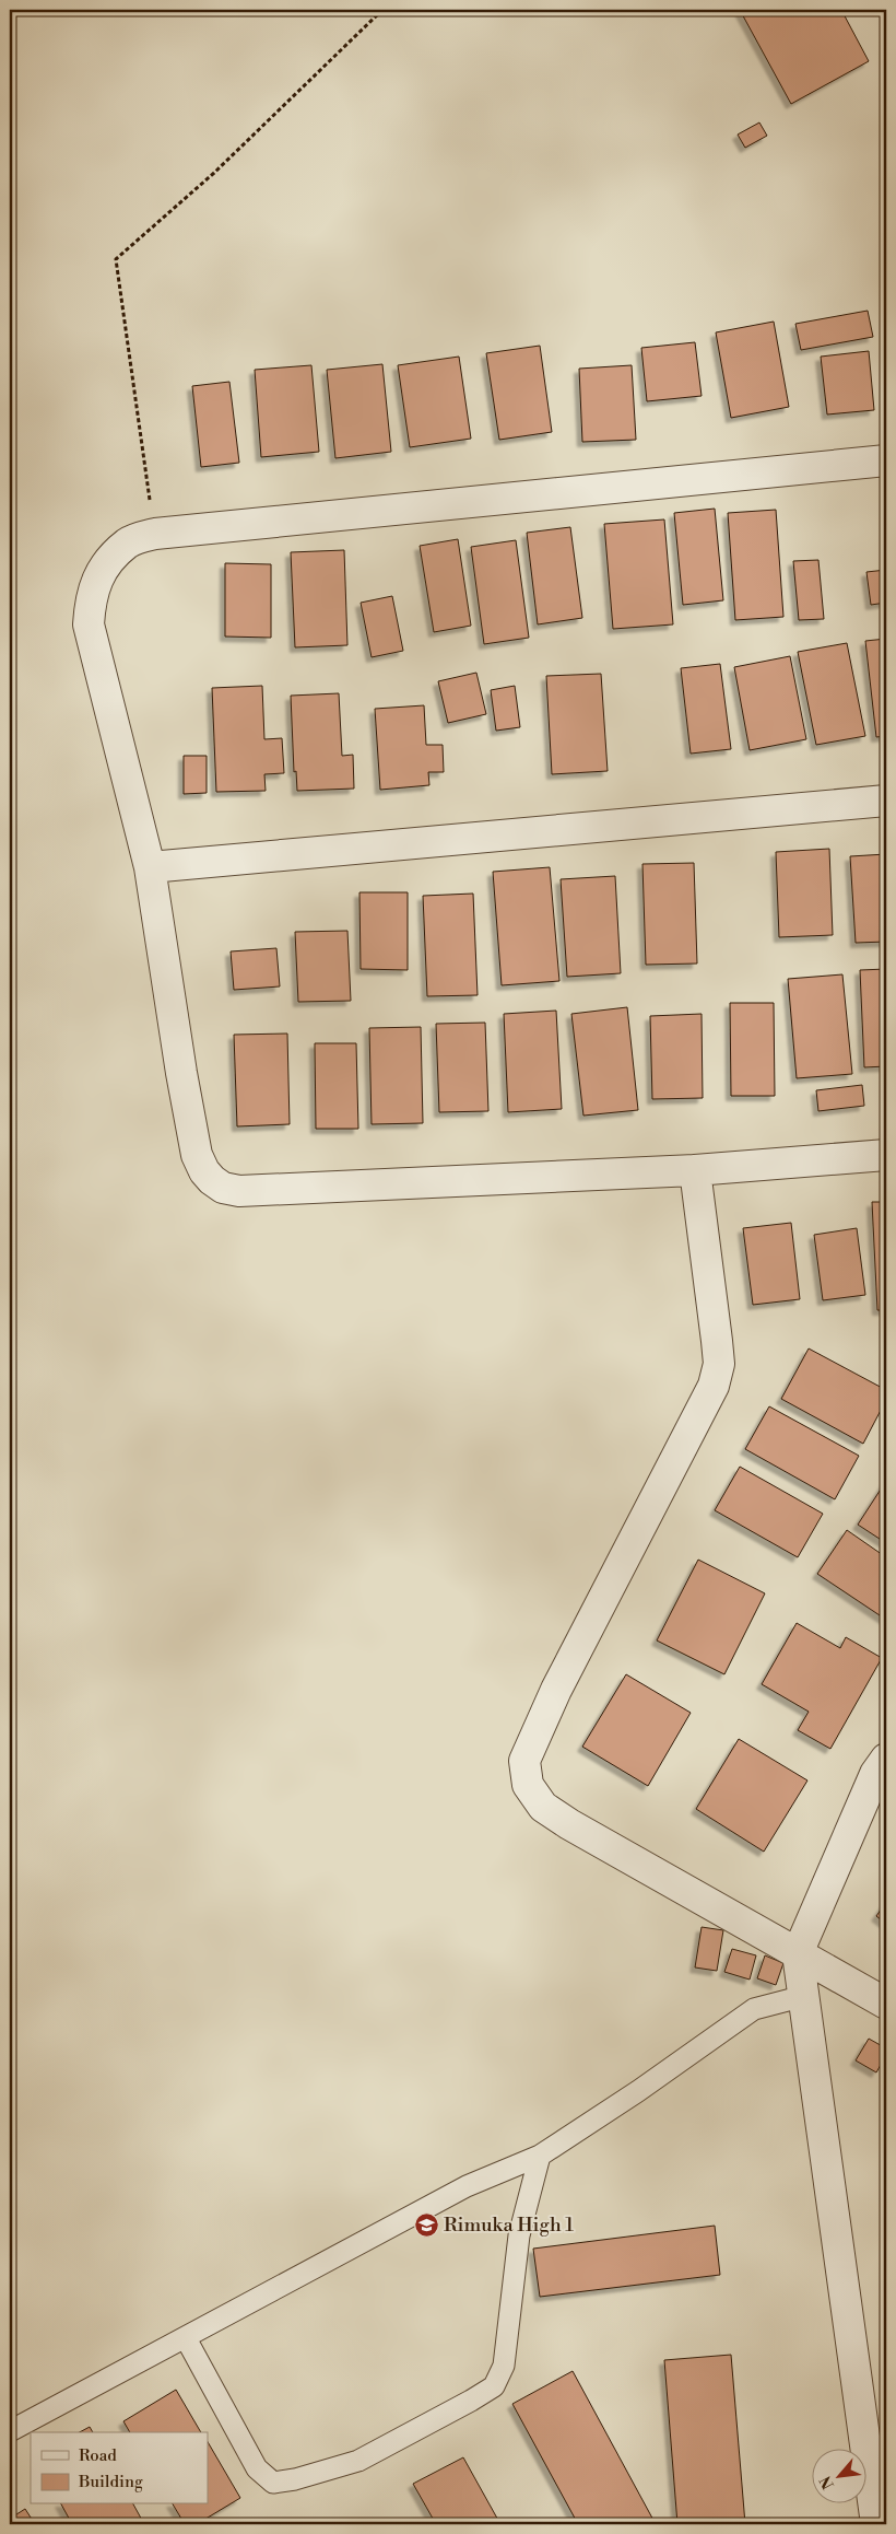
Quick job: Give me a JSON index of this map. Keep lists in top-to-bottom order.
{
  "places": {
    "school or university": ["Rimuka High 1"]
  },
  "legend": ["Road", "Building"],
  "north": "bottom left"
}
